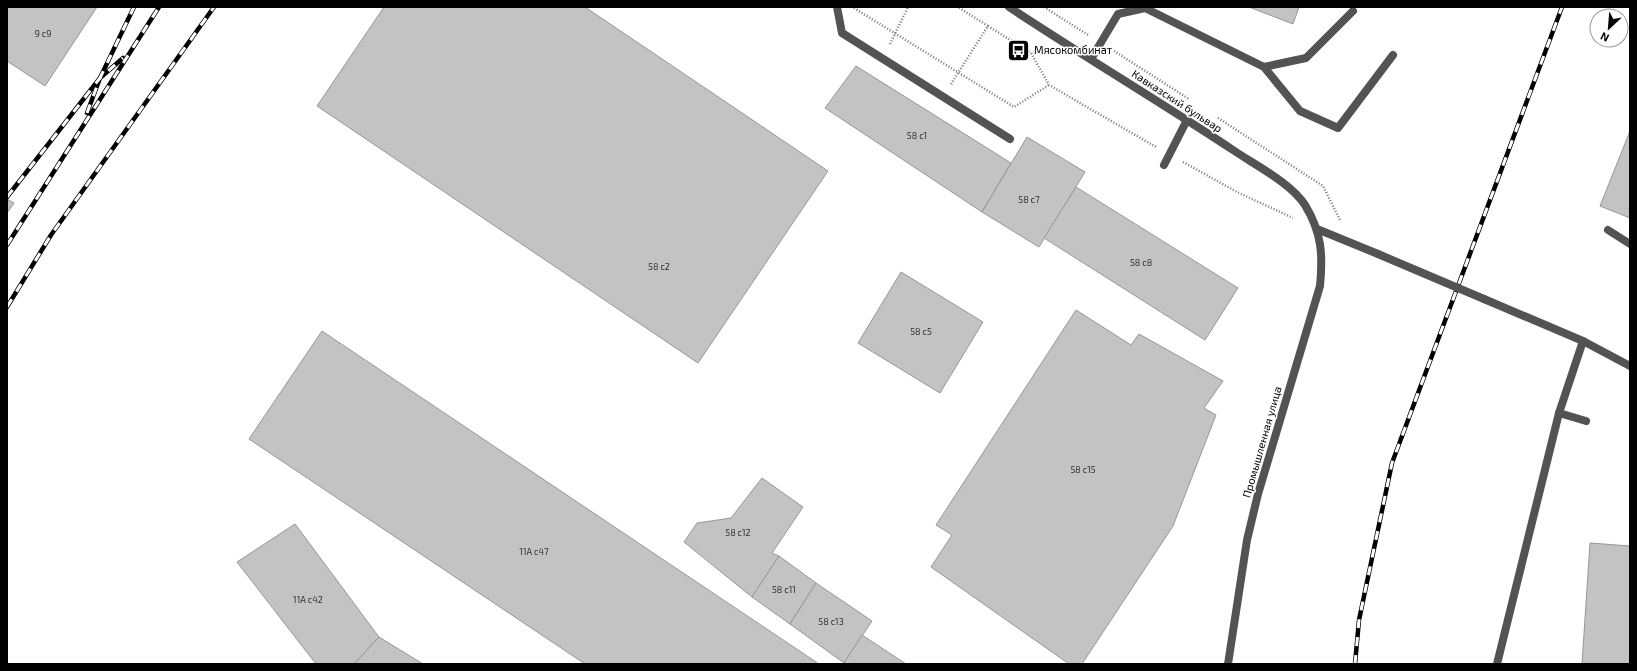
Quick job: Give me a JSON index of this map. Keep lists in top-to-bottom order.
{
  "streets": {
    "street": ["Кавказский бульвар", "Промышленная улица"]
  },
  "crossings": [
    ["Кавказский бульвар", "Промышленная улица"]
  ],
  "places": {
    "bus stop": ["Мясокомбинат"]
  },
  "house_numbers": [
    "9 с9",
    "58 с1",
    "58 с7",
    "58 с8",
    "58 с2",
    "58 с5",
    "58 с15",
    "58 с12",
    "11А с47",
    "58 с11",
    "11А с42",
    "58 с13"
  ],
  "north": "bottom left"
}
